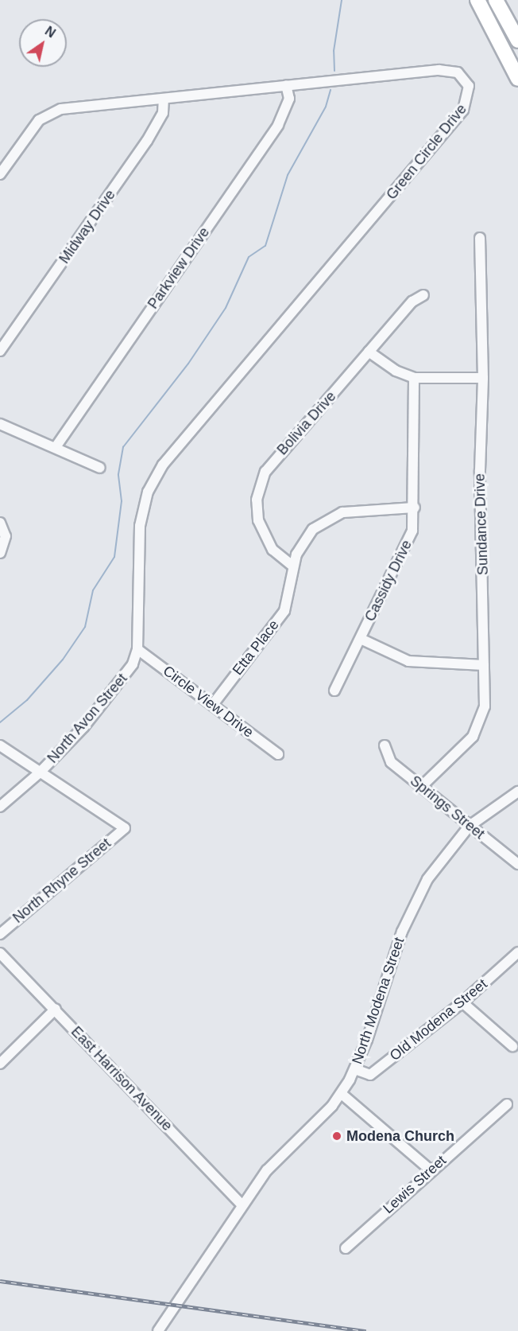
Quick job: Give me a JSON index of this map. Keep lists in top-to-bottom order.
{
  "streets": {
    "street": [
      "Green Circle Drive",
      "Midway Drive",
      "Parkview Drive",
      "Bolivia Drive",
      "Sundance Drive",
      "Cassidy Drive",
      "Etta Place",
      "Circle View Drive",
      "North Avon Street",
      "Springs Street",
      "North Rhyne Street",
      "North Modena Street",
      "Old Modena Street",
      "East Harrison Avenue",
      "Lewis Street"
    ]
  },
  "crossings": [
    ["Green Circle Drive", "Midway Drive"],
    ["Green Circle Drive", "Parkview Drive"],
    ["Green Circle Drive", "North Avon Street"],
    ["Bolivia Drive", "Etta Place"],
    ["Sundance Drive", "Springs Street"],
    ["Cassidy Drive", "Etta Place"],
    ["Etta Place", "Circle View Drive"],
    ["Circle View Drive", "North Avon Street"],
    ["North Avon Street", "North Rhyne Street"],
    ["Springs Street", "North Modena Street"],
    ["North Modena Street", "Old Modena Street"],
    ["North Modena Street", "East Harrison Avenue"]
  ],
  "places": ["Modena Church"],
  "north": "top right"
}
